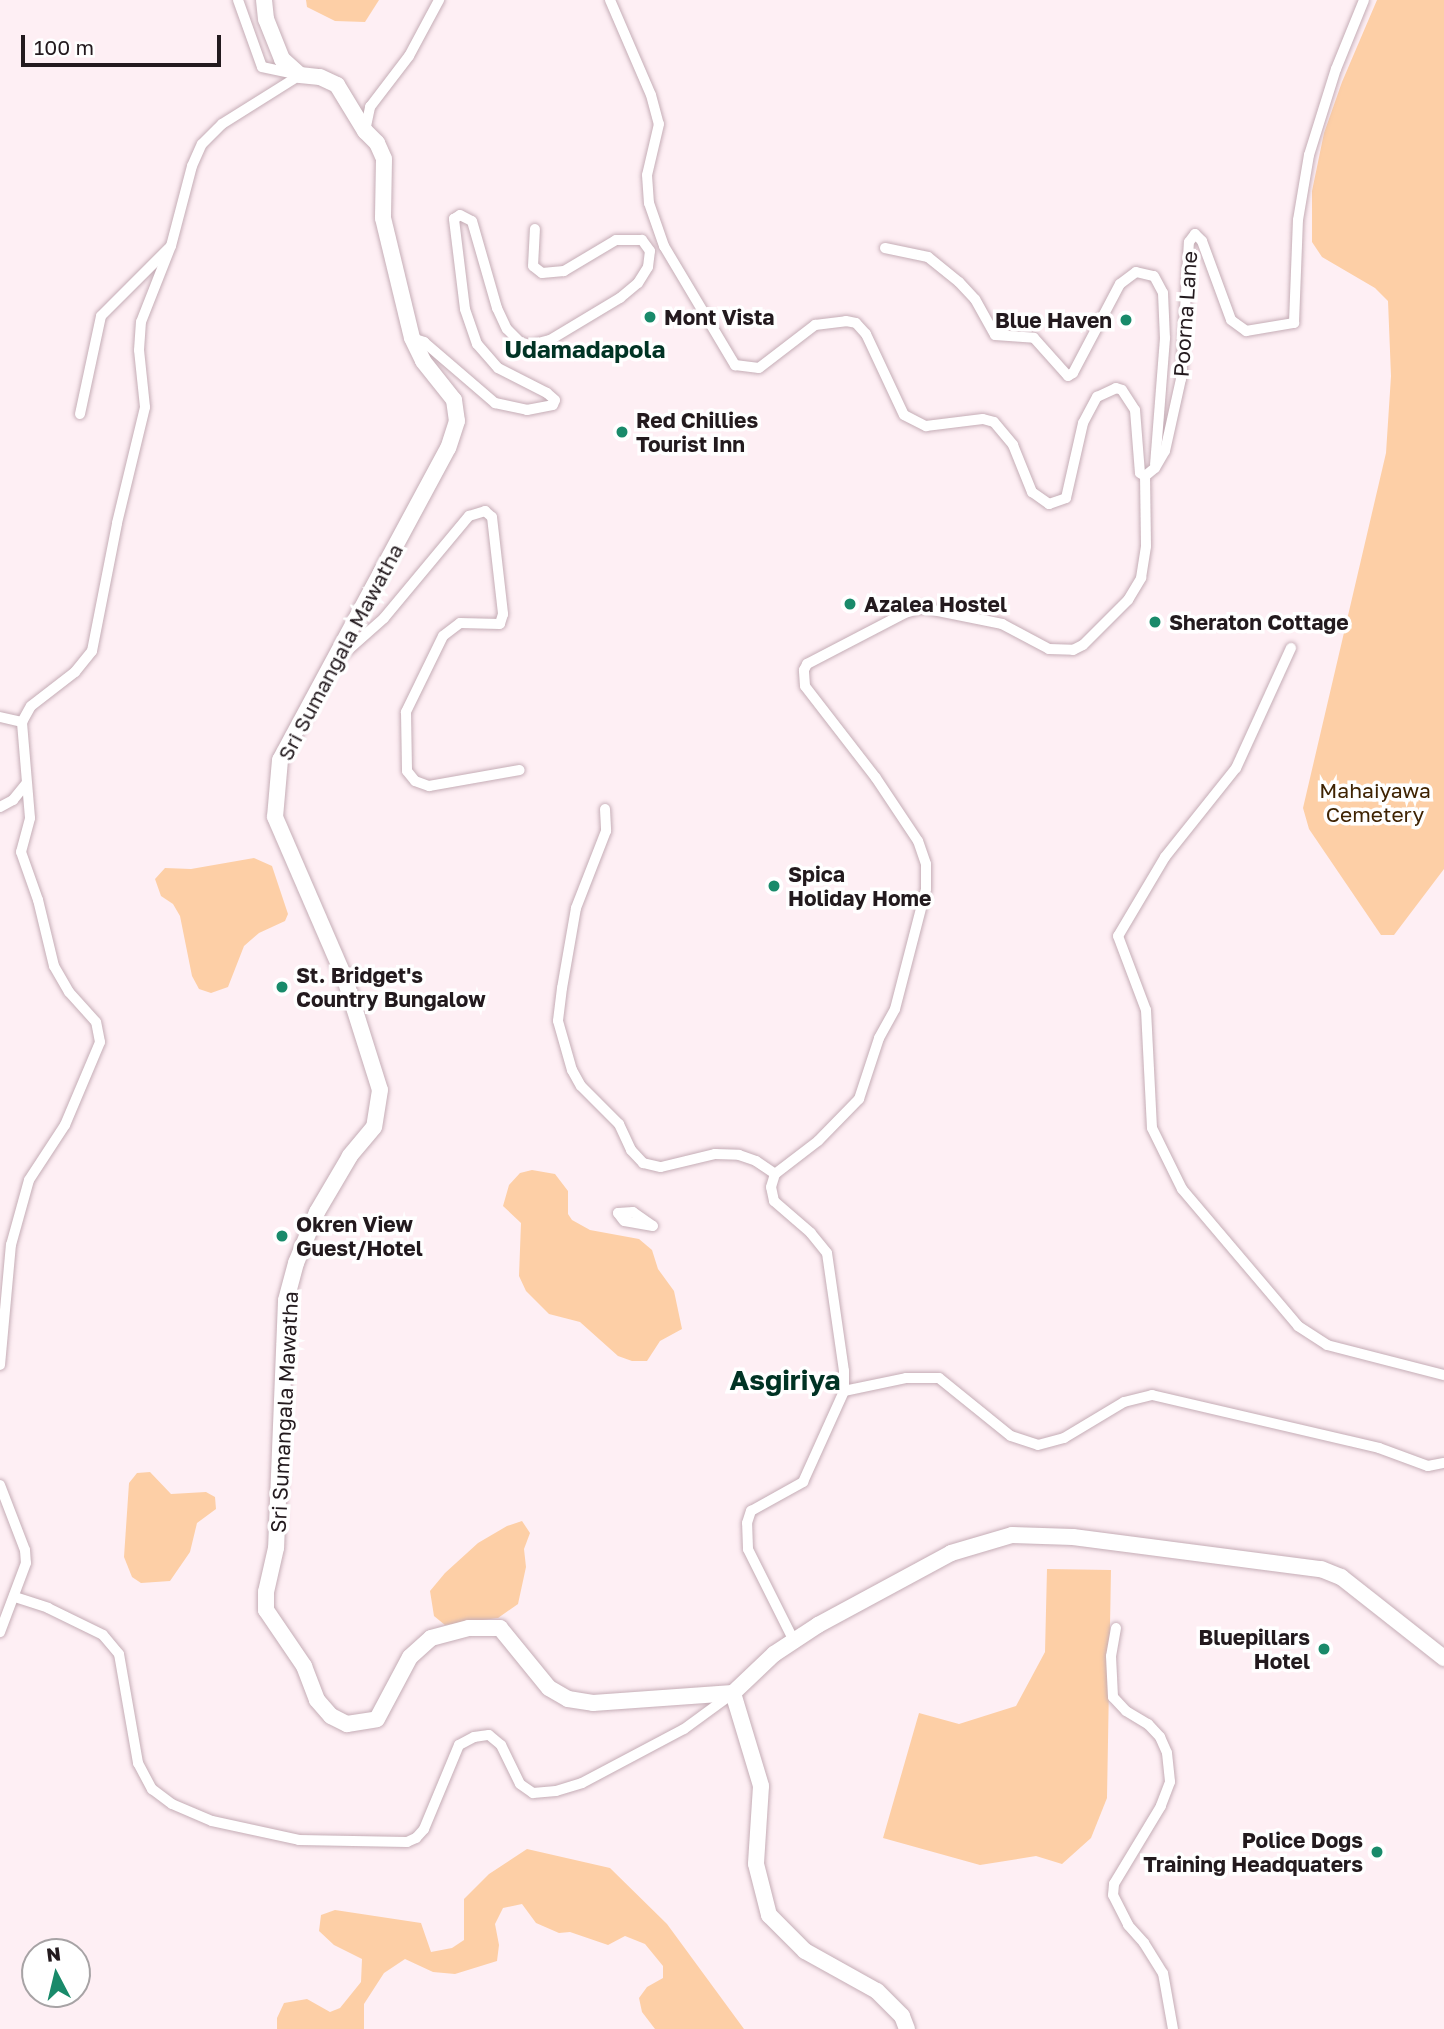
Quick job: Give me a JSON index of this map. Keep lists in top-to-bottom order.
{
  "streets": {
    "street": ["Poorna Lane", "Sri Sumangala Mawatha"]
  },
  "districts": ["Udamadapola", "Asgiriya"],
  "parks": ["Mahaiyawa Cemetery"],
  "places": [
    "Mont Vista",
    "Blue Haven",
    "Red Chillies Tourist Inn",
    "Azalea Hostel",
    "Sheraton Cottage",
    "Spica Holiday Home",
    "St. Bridget's Country Bungalow",
    "Okren View Guest/Hotel",
    "Bluepillars Hotel",
    "Police Dogs Training Headquaters"
  ],
  "scale_bar": "100 m",
  "north": "top"
}
